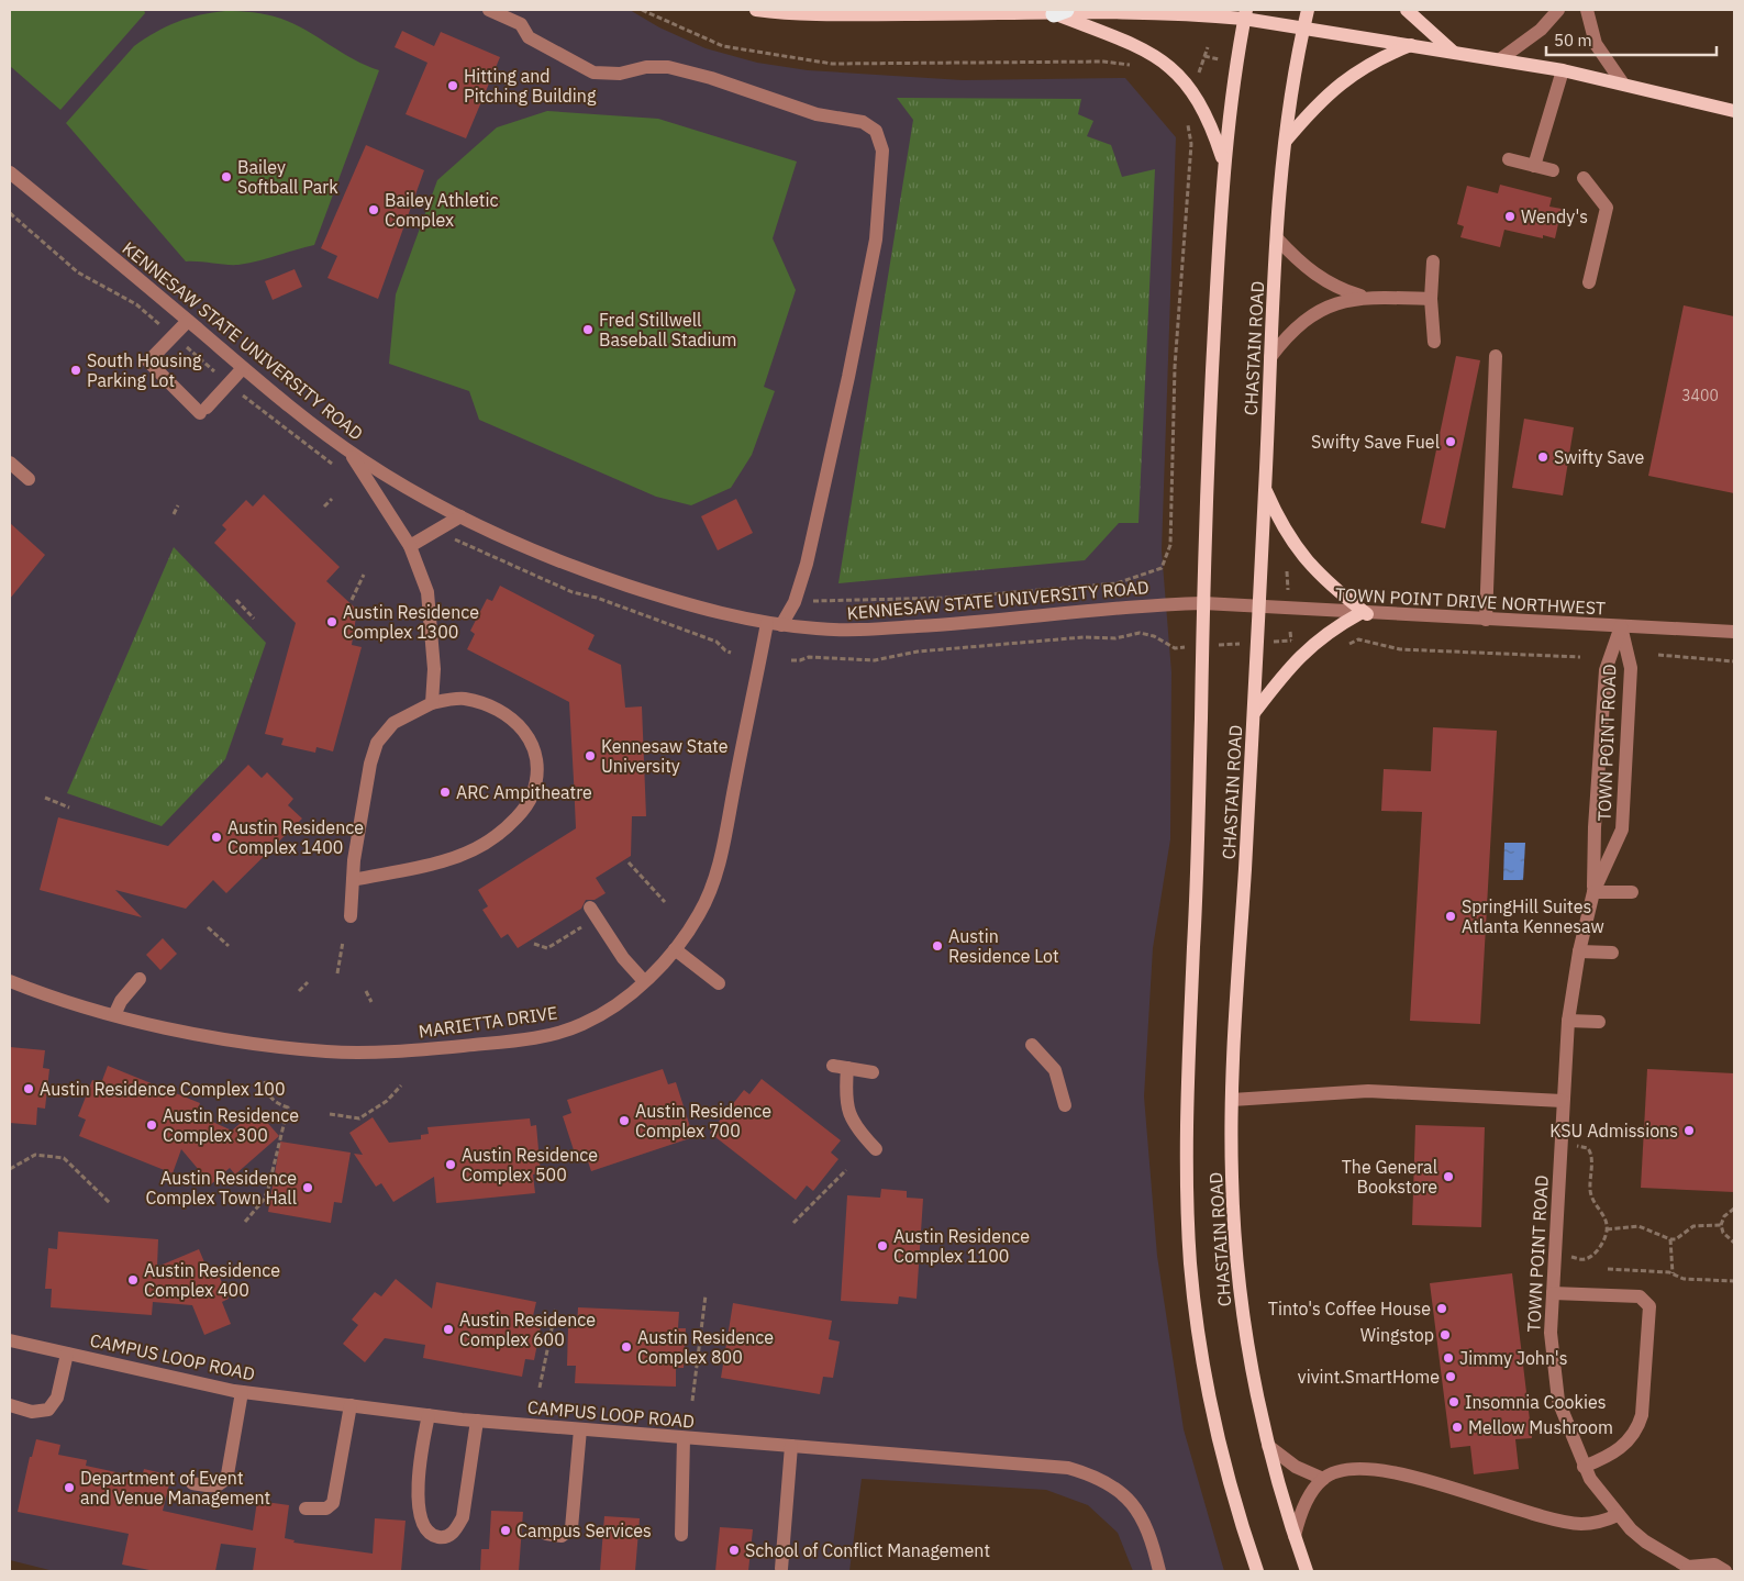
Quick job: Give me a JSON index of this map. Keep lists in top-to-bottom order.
{
  "streets": {
    "main road": ["CHASTAIN ROAD"],
    "street": [
      "KENNESAW STATE UNIVERSITY ROAD",
      "TOWN POINT DRIVE NORTHWEST",
      "TOWN POINT ROAD",
      "MARIETTA DRIVE",
      "CAMPUS LOOP ROAD"
    ]
  },
  "crossings": [
    ["KENNESAW STATE UNIVERSITY ROAD", "CHASTAIN ROAD"],
    ["KENNESAW STATE UNIVERSITY ROAD", "TOWN POINT DRIVE NORTHWEST"],
    ["KENNESAW STATE UNIVERSITY ROAD", "MARIETTA DRIVE"],
    ["CHASTAIN ROAD", "TOWN POINT DRIVE NORTHWEST"],
    ["TOWN POINT DRIVE NORTHWEST", "TOWN POINT ROAD"]
  ],
  "places": [
    "Hitting and Pitching Building",
    "Bailey Softball Park",
    "Bailey Athletic Complex",
    "Wendy's",
    "Fred Stillwell Baseball Stadium",
    "South Housing Parking Lot",
    "Swifty Save Fuel",
    "Swifty Save",
    "Austin Residence Complex 1300",
    "Kennesaw State University",
    "ARC Ampitheatre",
    "Austin Residence Complex 1400",
    "SpringHill Suites Atlanta Kennesaw",
    "Austin Residence Lot",
    "Austin Residence Complex 100",
    "Austin Residence Complex 700",
    "Austin Residence Complex 300",
    "KSU Admissions",
    "Austin Residence Complex 500",
    "The General Bookstore",
    "Austin Residence Complex Town Hall",
    "Austin Residence Complex 1100",
    "Austin Residence Complex 400",
    "Tinto's Coffee House",
    "Austin Residence Complex 600",
    "Wingstop",
    "Austin Residence Complex 800",
    "Jimmy John's",
    "vivint.SmartHome",
    "Insomnia Cookies",
    "Mellow Mushroom",
    "Department of Event and Venue Management",
    "Campus Services",
    "School of Conflict Management"
  ],
  "house_numbers": ["3400"],
  "scale_bar": "50 m"
}
